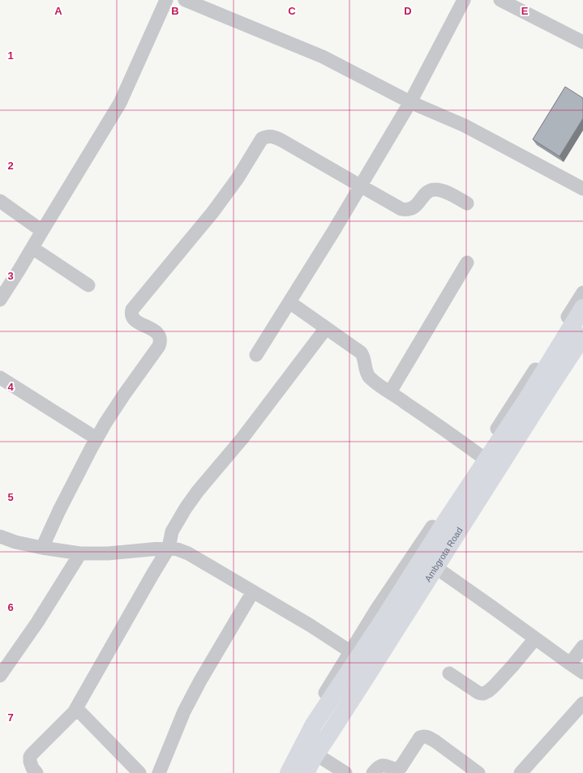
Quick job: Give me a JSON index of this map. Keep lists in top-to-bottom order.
{
  "streets": {
    "main road": ["Ambgrota Road"]
  },
  "grid": {
    "columns": [
      "A",
      "B",
      "C",
      "D",
      "E"
    ],
    "rows": [
      "1",
      "2",
      "3",
      "4",
      "5",
      "6",
      "7"
    ]
  }
}
